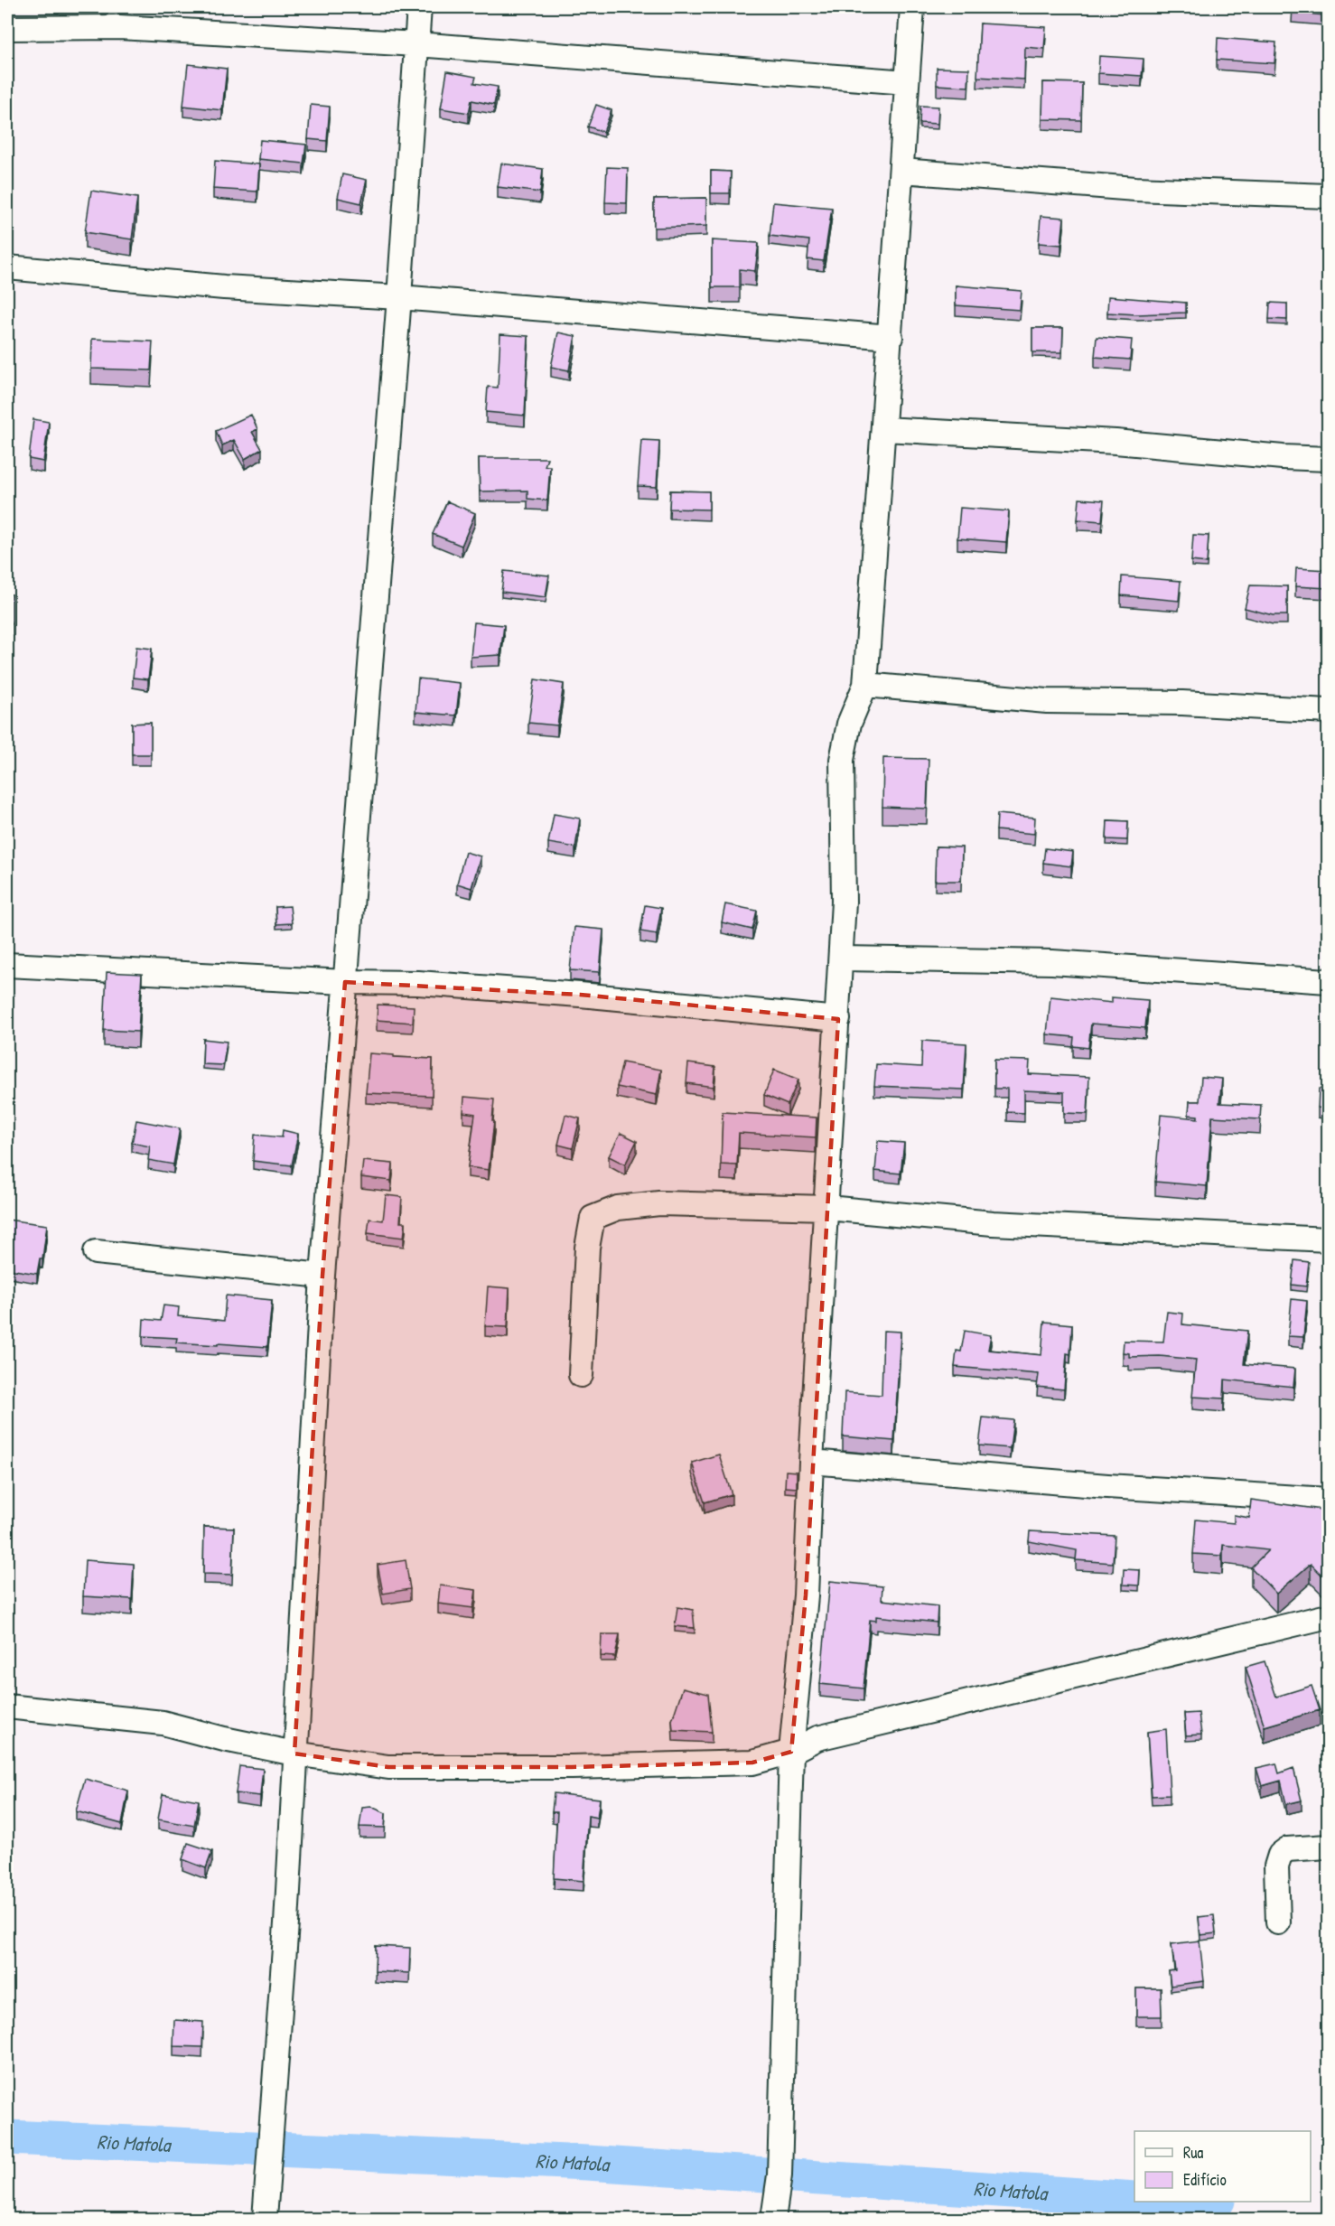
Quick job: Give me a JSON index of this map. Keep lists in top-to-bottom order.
{
  "water": ["Rio Matola"],
  "legend": ["Rua", "Edifício"]
}
